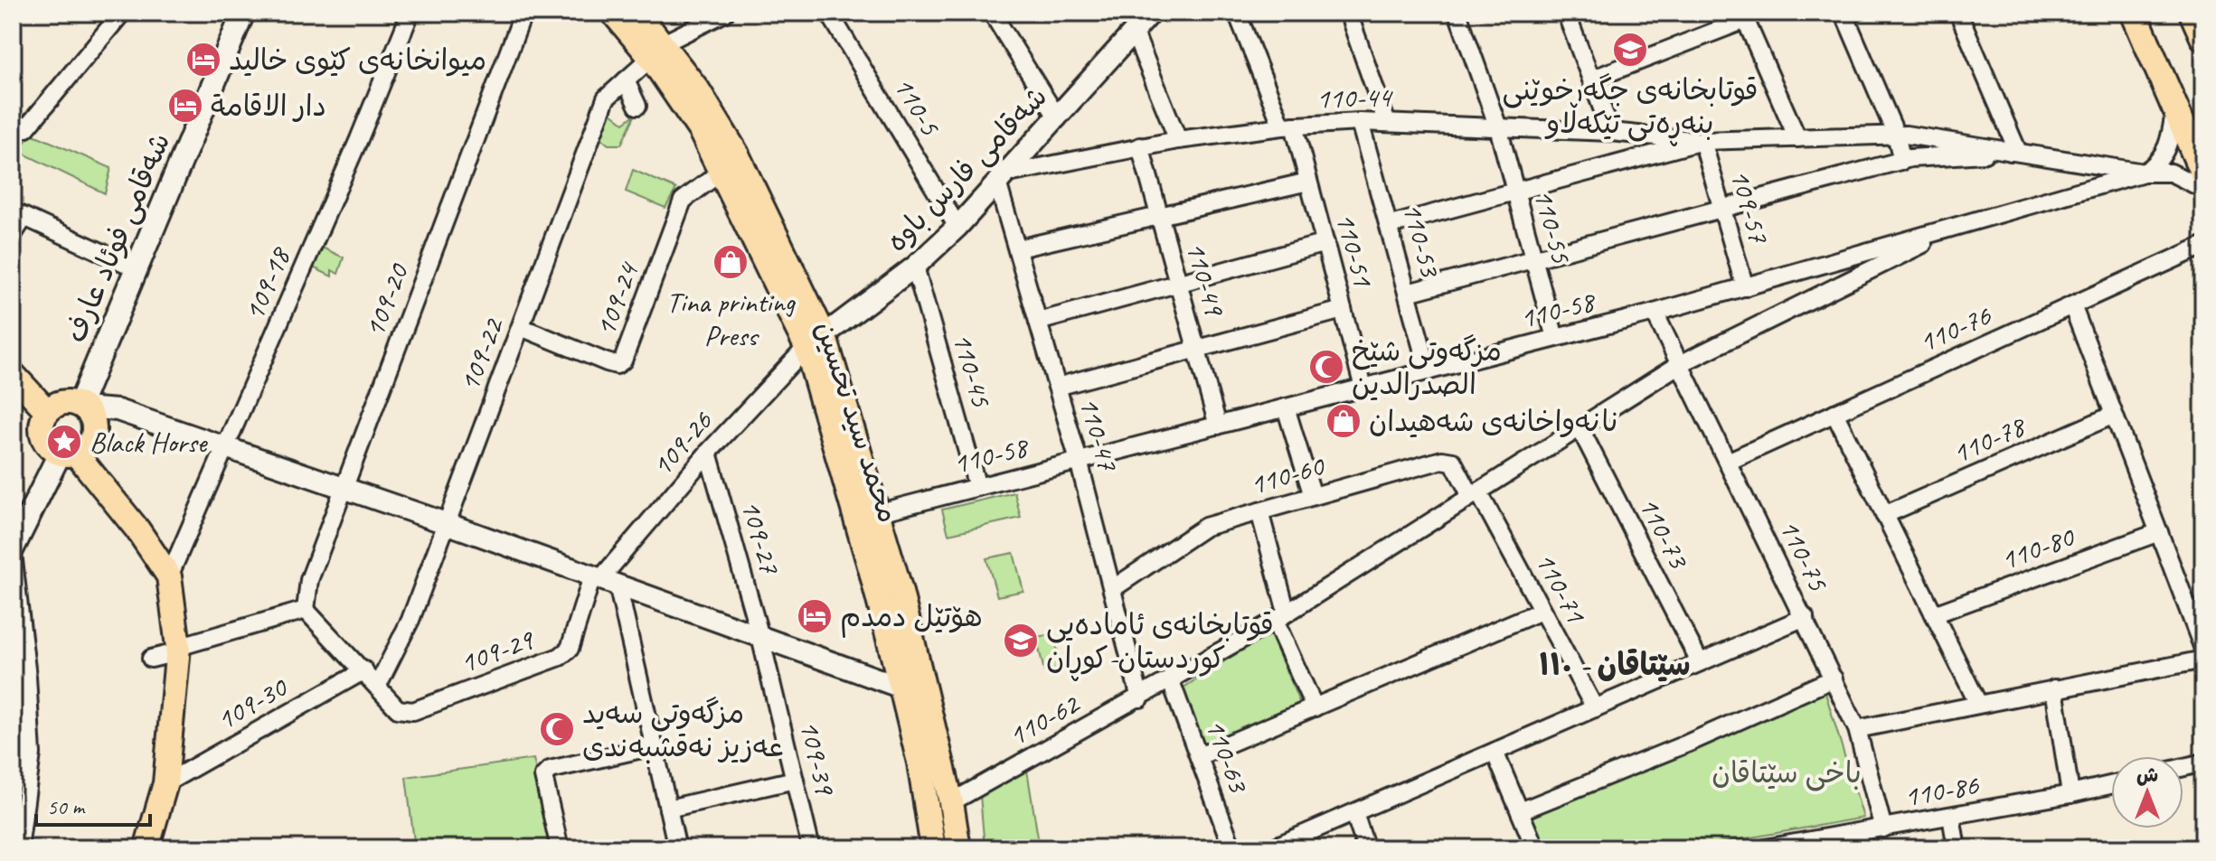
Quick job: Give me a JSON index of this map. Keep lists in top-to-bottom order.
{
  "streets": {
    "main road": ["شەقامی فوئاد عارف", "محمد سید تحسین"],
    "street": [
      "110-44",
      "110-5",
      "شەقامی فارس باوە",
      "109-57",
      "110-55",
      "110-53",
      "110-51",
      "110-49",
      "109-18",
      "109-24",
      "109-20",
      "110-58",
      "110-76",
      "109-22",
      "110-45",
      "110-47",
      "110-78",
      "109-26",
      "110-60",
      "110-73",
      "109-27",
      "110-80",
      "110-75",
      "110-71",
      "109-29",
      "109-30",
      "110-62",
      "110-63",
      "109-39",
      "110-86"
    ]
  },
  "crossings": [
    ["110-44", "شەقامی فارس باوە"],
    ["110-44", "109-57"],
    ["110-44", "110-55"],
    ["110-44", "110-53"],
    ["110-44", "110-51"],
    ["110-44", "110-49"],
    ["110-44", "110-47"],
    ["110-5", "شەقامی فارس باوە"],
    ["شەقامی فارس باوە", "110-45"],
    ["شەقامی فارس باوە", "محمد سید تحسین"],
    ["شەقامی فارس باوە", "110-47"],
    ["شەقامی فارس باوە", "109-26"],
    ["109-57", "110-58"],
    ["110-55", "110-58"],
    ["110-53", "110-58"],
    ["110-51", "110-58"],
    ["110-49", "110-58"],
    ["109-24", "109-22"],
    ["109-24", "محمد سید تحسین"],
    ["109-20", "109-29"],
    ["110-58", "110-45"],
    ["110-58", "110-47"],
    ["110-58", "110-75"],
    ["110-58", "110-62"],
    ["110-76", "110-75"],
    ["109-22", "محمد سید تحسین"],
    ["109-22", "109-29"],
    ["محمد سید تحسین", "109-26"],
    ["110-47", "110-60"],
    ["110-47", "110-62"],
    ["109-26", "109-27"],
    ["109-26", "109-29"],
    ["110-60", "110-71"],
    ["110-60", "110-62"],
    ["110-73", "110-62"],
    ["109-27", "109-39"],
    ["110-75", "110-62"],
    ["110-75", "110-86"],
    ["110-71", "110-62"],
    ["109-29", "109-30"],
    ["110-62", "110-63"]
  ],
  "districts": ["سێتاقان - ١١٠"],
  "parks": ["باخی سێتاقان"],
  "places": {
    "school or university": ["قوتابخانەی جگەرخوێنی بنەڕەتی تێکەڵاو", "قوتابخانەی ئامادەیی کوردستان-کوڕان"],
    "hotel": ["میوانخانەی کێوی خالید", "دار الاقامة", "هۆتێل دمدم"],
    "shop": ["Tina printing Press", "نانەواخانەی شەهیدان"],
    "mosque": ["مزگەوتی شێخ الصدرالدين", "مزگەوتی سەید عەزیز نەقشبەندی"],
    "place": ["Black Horse"]
  },
  "scale_bar": "50 m",
  "north": "top"
}
